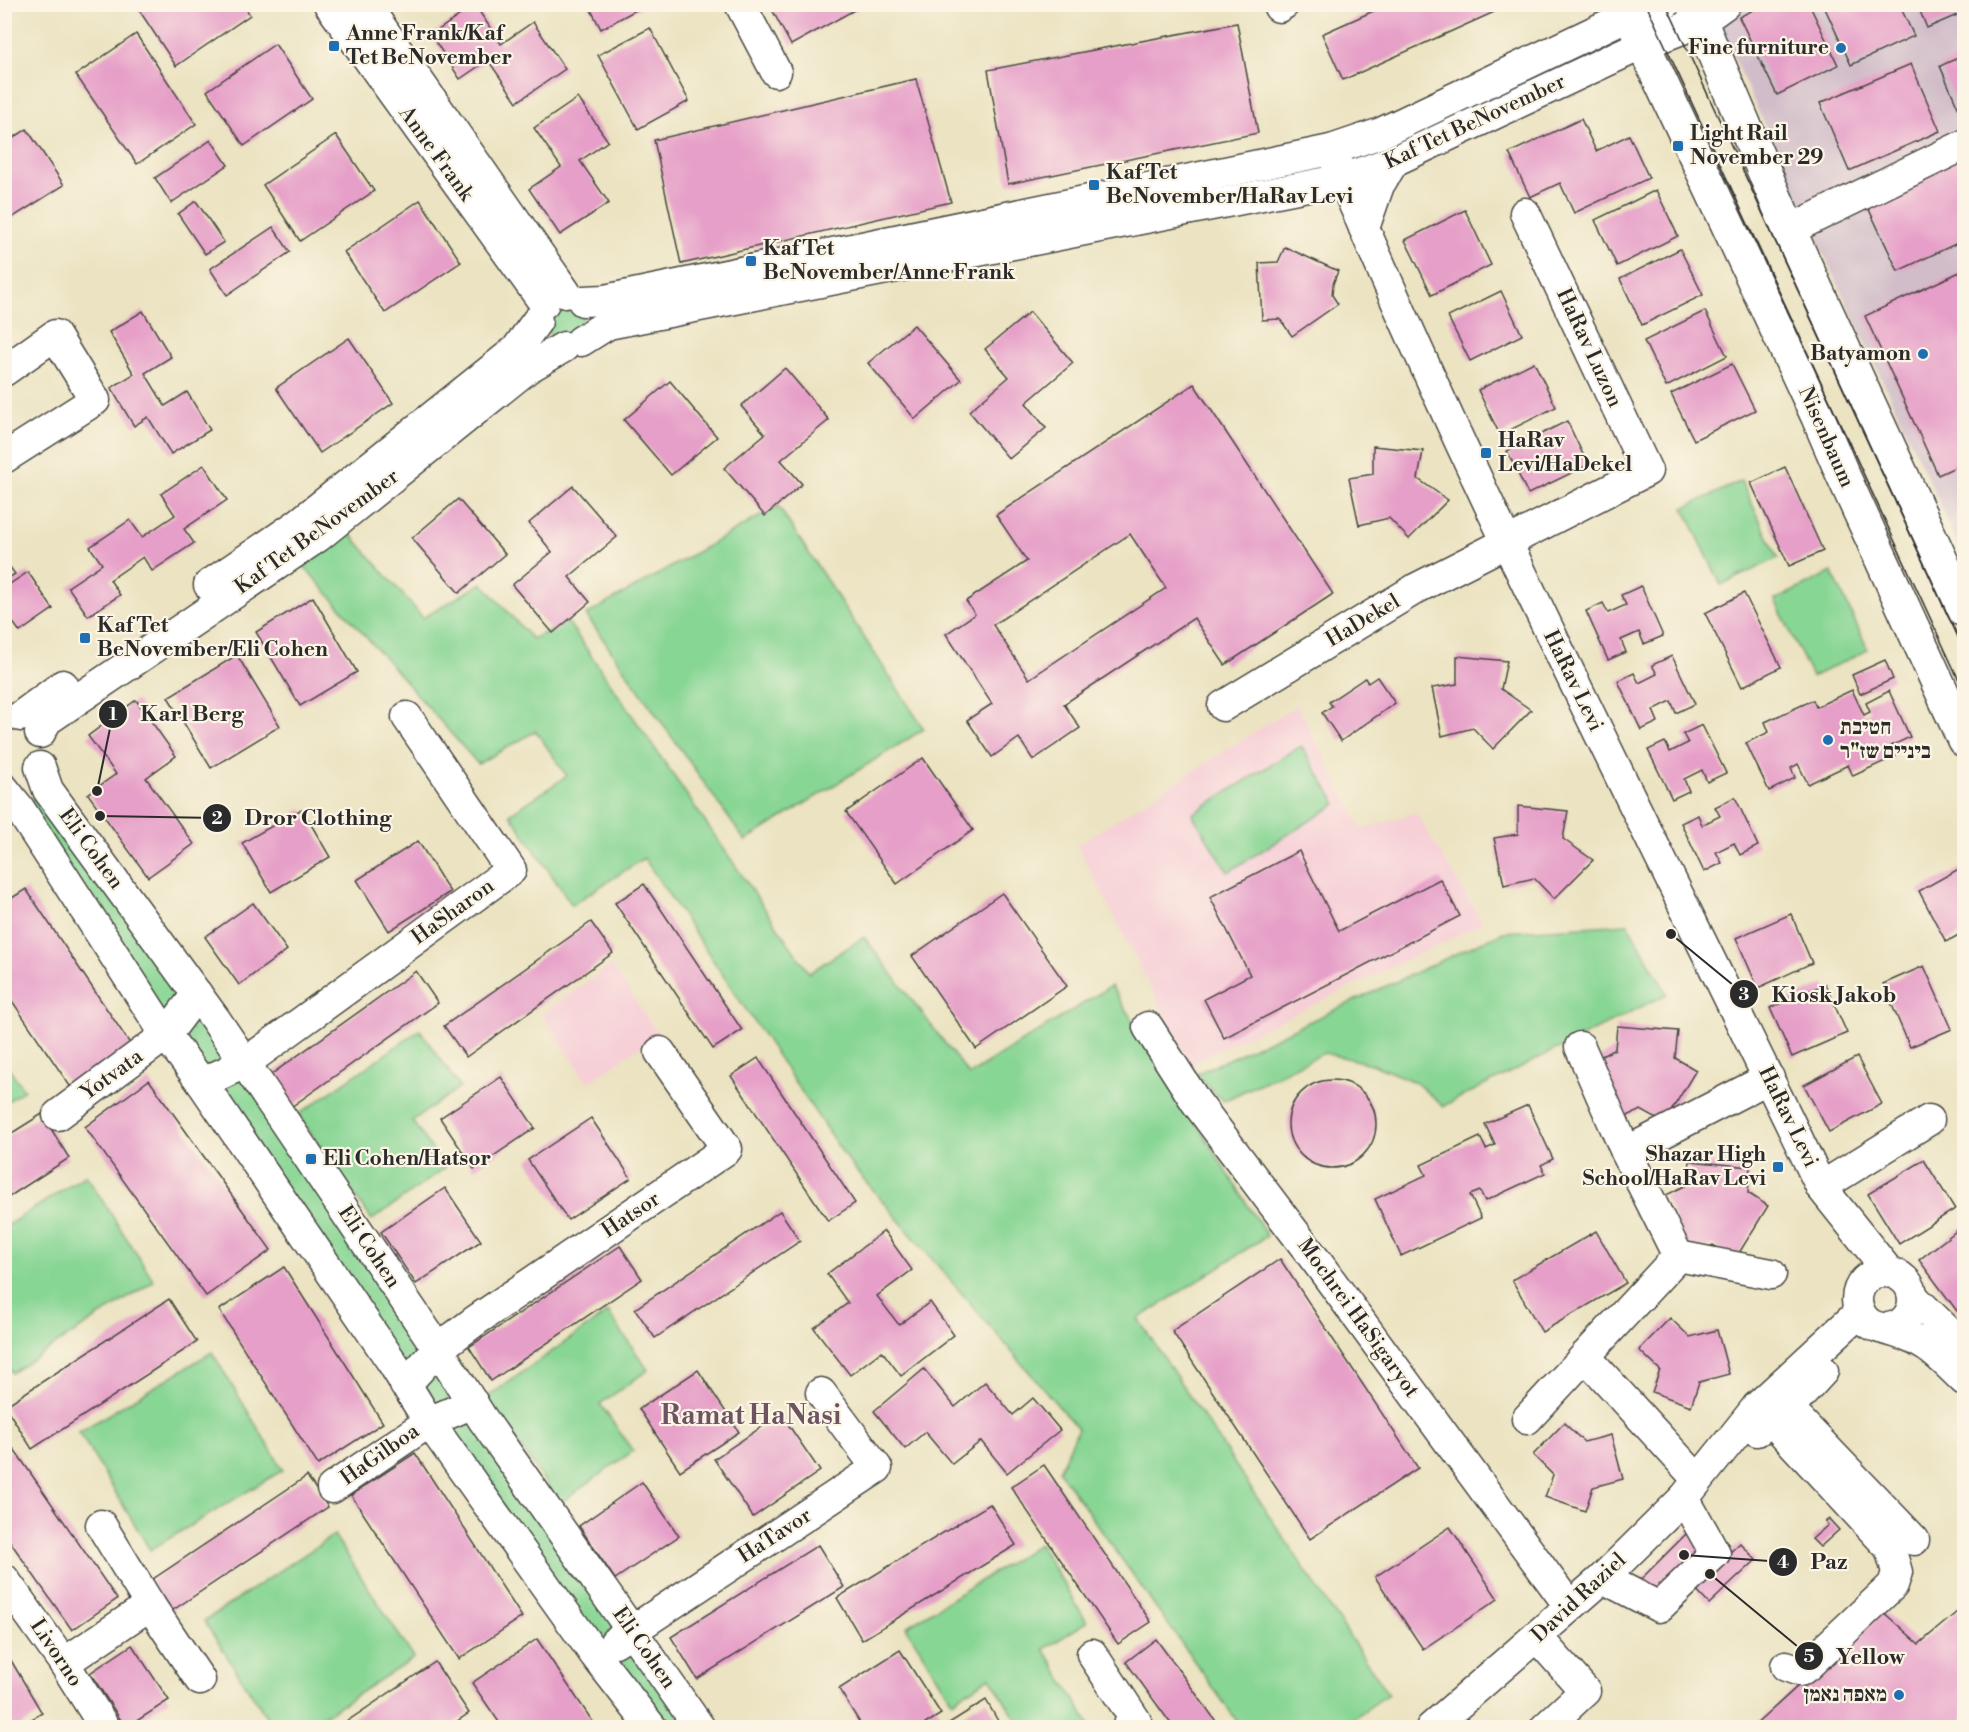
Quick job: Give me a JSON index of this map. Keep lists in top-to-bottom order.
{
  "streets": {
    "main road": ["Nisenbaum"],
    "street": [
      "Kaf Tet BeNovember",
      "Anne Frank",
      "HaRav Luzon",
      "HaDekel",
      "HaRav Levi",
      "Eli Cohen",
      "HaSharon",
      "Yotvata",
      "Hatsor",
      "Mochrei HaSigaryot",
      "HaGilboa",
      "HaTavor",
      "David Raziel",
      "Livorno"
    ]
  },
  "crossings": [
    ["Kaf Tet BeNovember", "Anne Frank"],
    ["Kaf Tet BeNovember", "Nisenbaum"],
    ["Kaf Tet BeNovember", "HaRav Levi"],
    ["HaRav Luzon", "HaDekel"],
    ["HaRav Luzon", "HaRav Levi"],
    ["HaDekel", "HaRav Levi"],
    ["HaRav Levi", "David Raziel"],
    ["Eli Cohen", "HaSharon"],
    ["Eli Cohen", "Yotvata"],
    ["Eli Cohen", "Hatsor"],
    ["Eli Cohen", "HaGilboa"],
    ["Eli Cohen", "HaTavor"],
    ["Mochrei HaSigaryot", "David Raziel"]
  ],
  "districts": ["Ramat HaNasi"],
  "places": {
    "transit": [
      "Anne Frank/Kaf Tet BeNovember",
      "Light Rail November 29",
      "Kaf Tet BeNovember/HaRav Levi",
      "Kaf Tet BeNovember/Anne Frank",
      "HaRav Levi/HaDekel",
      "Kaf Tet BeNovember/Eli Cohen",
      "Eli Cohen/Hatsor",
      "Shazar High School/HaRav Levi"
    ],
    "other": [
      "Fine furniture",
      "Batyamon",
      "חטיבת ביניים שז\"ר",
      "Karl Berg",
      "Dror Clothing",
      "Kiosk Jakob",
      "Paz",
      "Yellow",
      "מאפה נאמן"
    ]
  }
}
